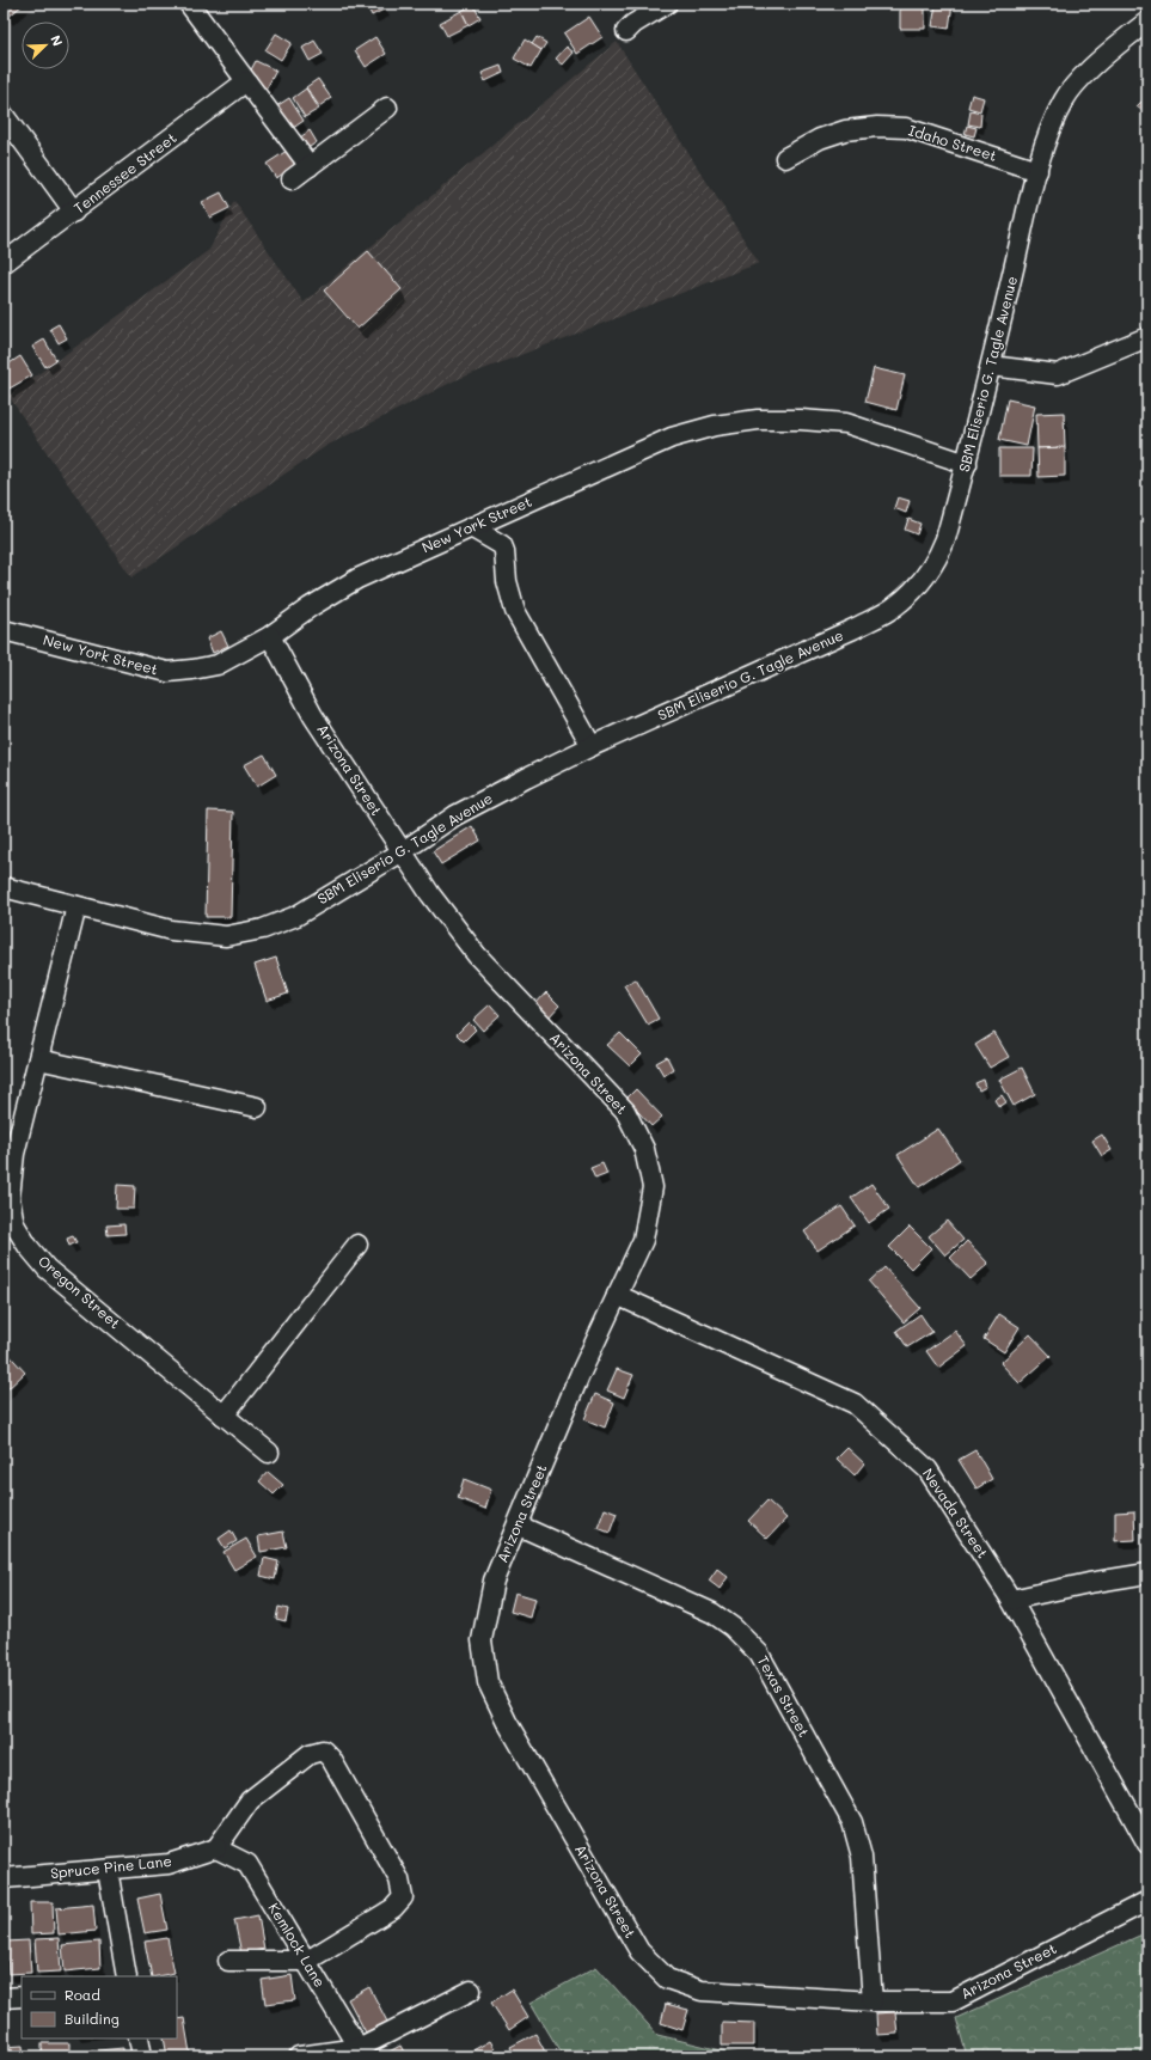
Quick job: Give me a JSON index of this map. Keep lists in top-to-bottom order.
{
  "streets": {
    "street": [
      "Idaho Street",
      "Tennessee Street",
      "SBM Eliserio G. Tagle Avenue",
      "New York Street",
      "Arizona Street",
      "Oregon Street",
      "Nevada Street",
      "Texas Street",
      "Spruce Pine Lane",
      "Kemlock Lane"
    ]
  },
  "crossings": [
    ["Idaho Street", "SBM Eliserio G. Tagle Avenue"],
    ["SBM Eliserio G. Tagle Avenue", "New York Street"],
    ["SBM Eliserio G. Tagle Avenue", "Arizona Street"],
    ["SBM Eliserio G. Tagle Avenue", "Oregon Street"],
    ["New York Street", "Arizona Street"],
    ["Arizona Street", "Nevada Street"],
    ["Arizona Street", "Texas Street"],
    ["Spruce Pine Lane", "Kemlock Lane"]
  ],
  "legend": ["Road", "Building"],
  "north": "top right"
}
